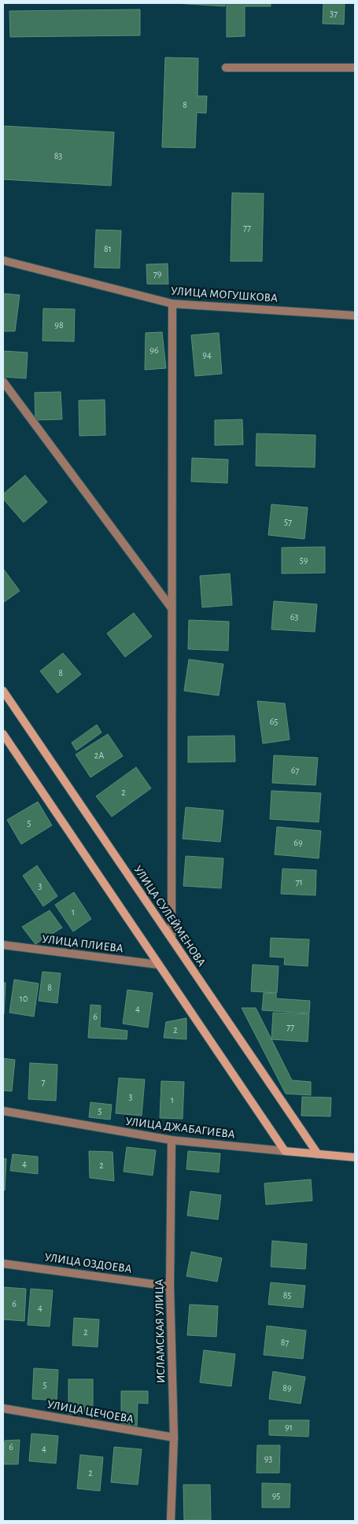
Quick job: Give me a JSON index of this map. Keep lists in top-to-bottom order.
{
  "streets": {
    "main road": ["УЛИЦА СУЛЕЙМЕНОВА", "УЛИЦА ДЖАБАГИЕВА"],
    "street": [
      "УЛИЦА МОГУШКОВА",
      "УЛИЦА ПЛИЕВА",
      "УЛИЦА ОЗДОЕВА",
      "ИСЛАМСКАЯ УЛИЦА",
      "УЛИЦА ЦЕЧОЕВА"
    ]
  },
  "crossings": [
    ["УЛИЦА СУЛЕЙМЕНОВА", "УЛИЦА ДЖАБАГИЕВА"],
    ["УЛИЦА ДЖАБАГИЕВА", "ИСЛАМСКАЯ УЛИЦА"],
    ["УЛИЦА ОЗДОЕВА", "ИСЛАМСКАЯ УЛИЦА"],
    ["ИСЛАМСКАЯ УЛИЦА", "УЛИЦА ЦЕЧОЕВА"]
  ],
  "house_numbers": [
    "37",
    "8",
    "83",
    "77",
    "81",
    "79",
    "98",
    "96",
    "94",
    "57",
    "59",
    "63",
    "8",
    "65",
    "2А",
    "67",
    "2",
    "5",
    "69",
    "71",
    "3",
    "1",
    "8",
    "10",
    "4",
    "6",
    "77",
    "2",
    "7",
    "3",
    "1",
    "5",
    "4",
    "2",
    "85",
    "6",
    "4",
    "2",
    "87",
    "5",
    "89",
    "91",
    "6",
    "4",
    "93",
    "2",
    "95"
  ]
}
